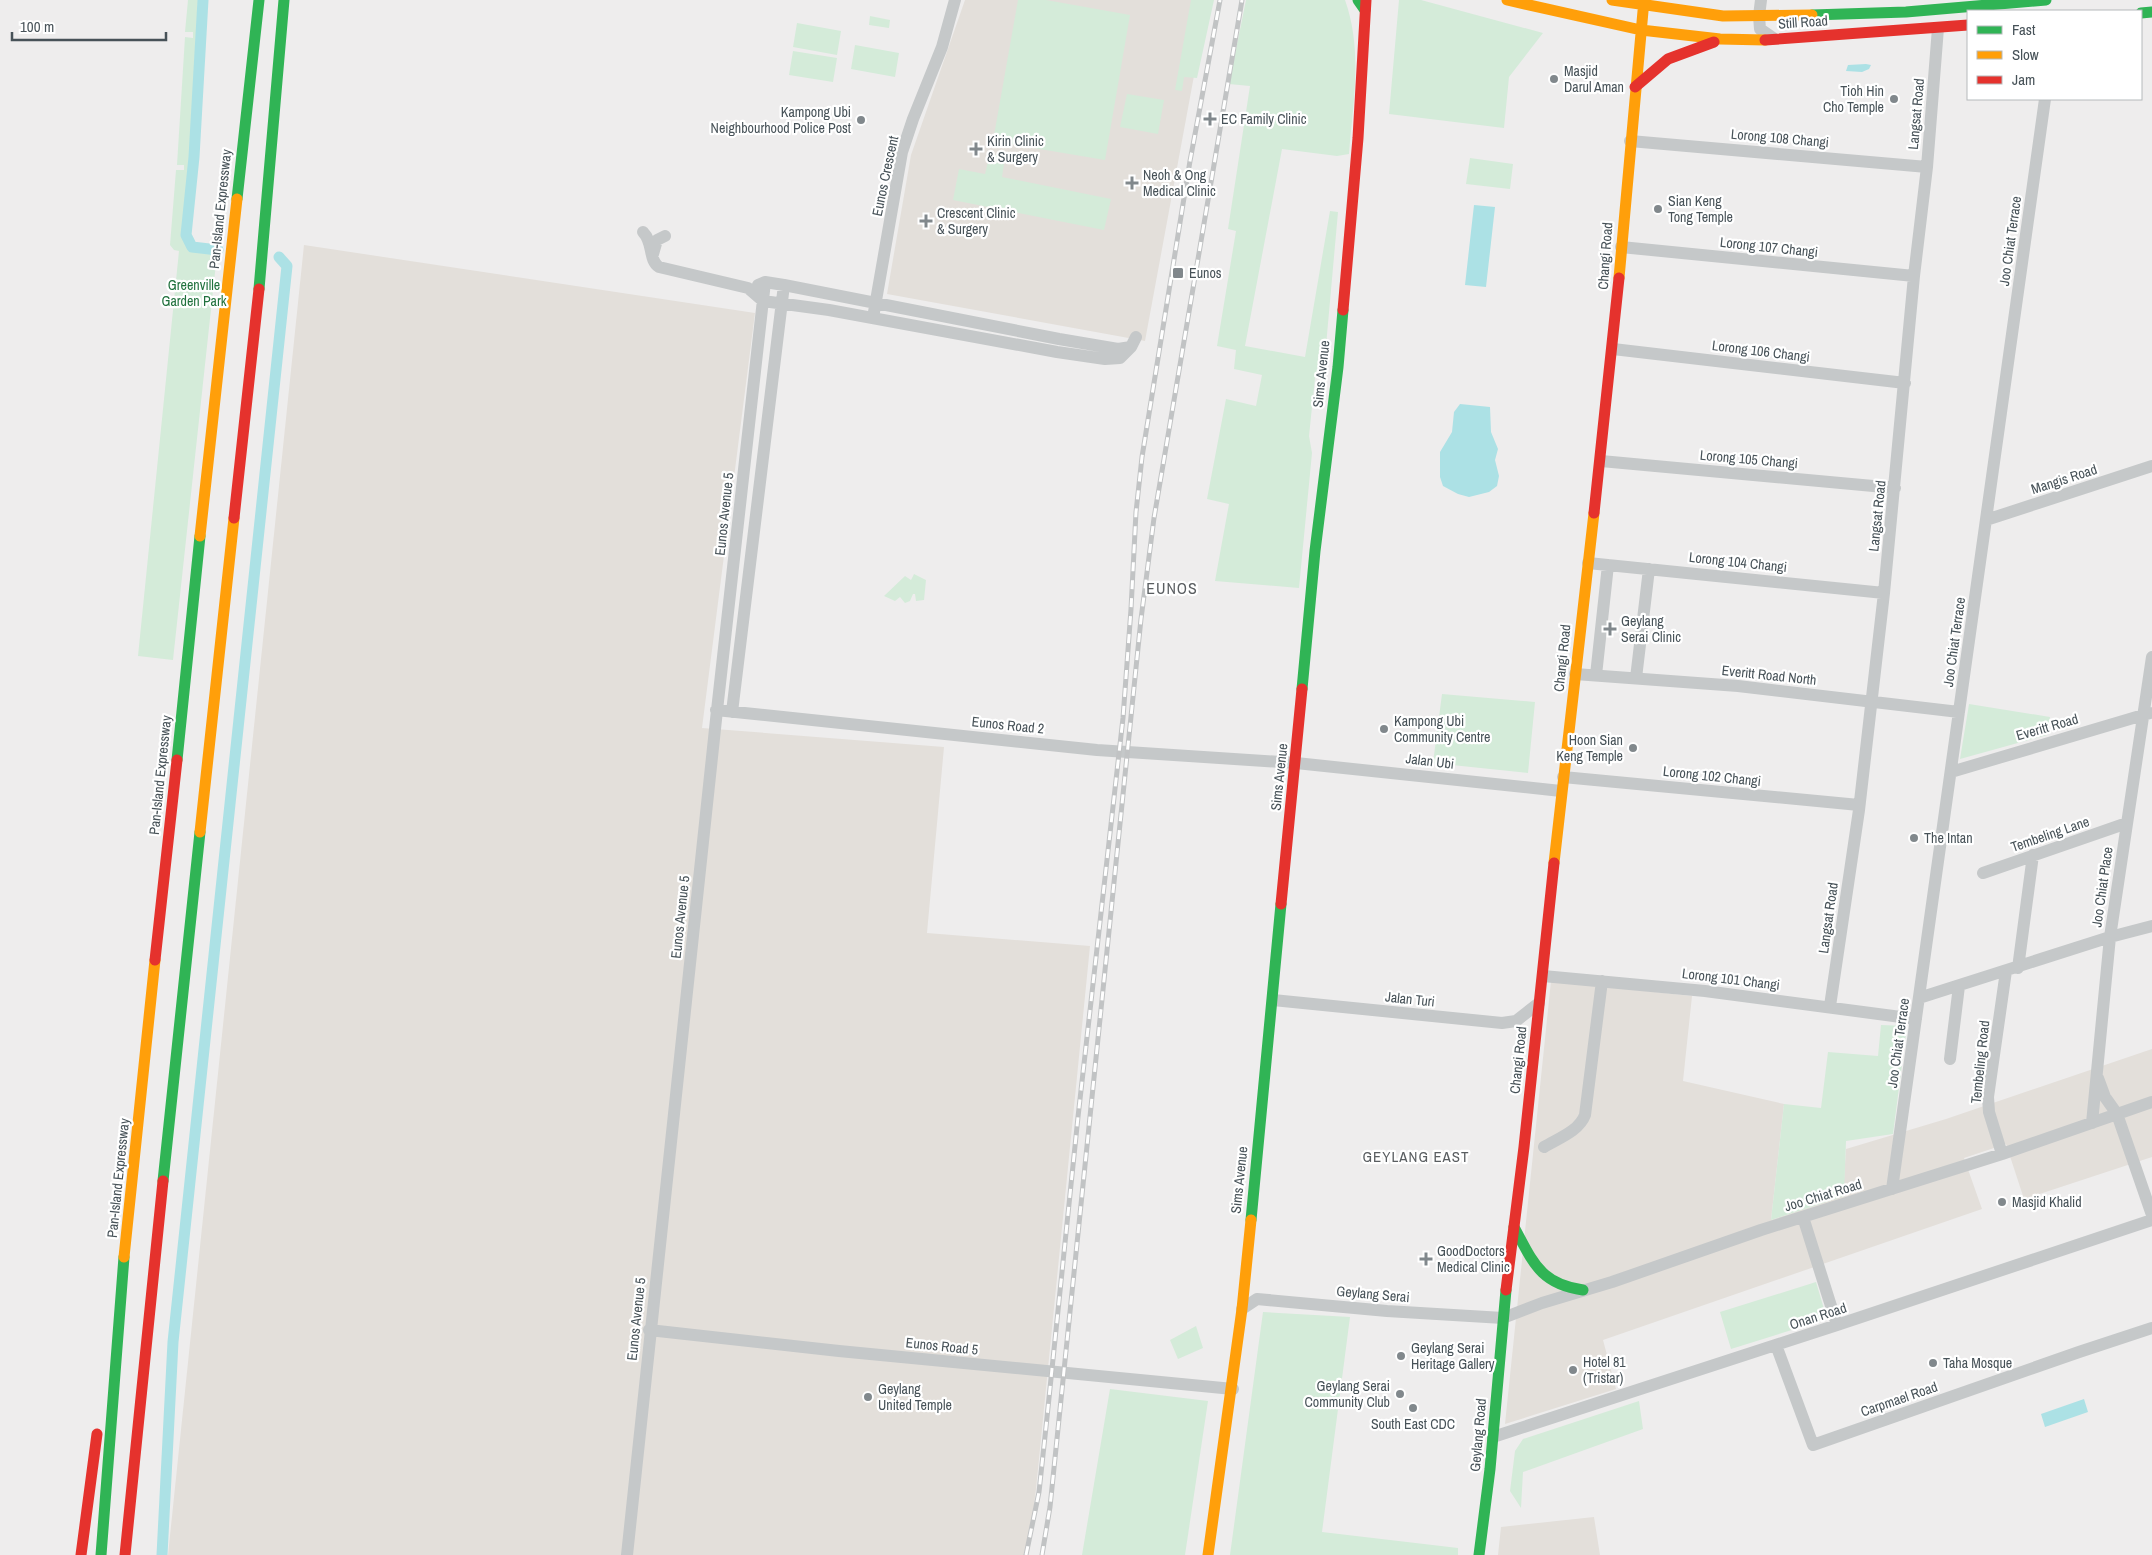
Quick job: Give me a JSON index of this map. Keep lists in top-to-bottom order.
{
  "streets": {
    "main road": [
      "Still Road",
      "Pan-Island Expressway",
      "Changi Road",
      "Sims Avenue",
      "Geylang Road"
    ],
    "street": [
      "Langsat Road",
      "Lorong 108 Changi",
      "Eunos Crescent",
      "Joo Chiat Terrace",
      "Lorong 107 Changi",
      "Lorong 106 Changi",
      "Lorong 105 Changi",
      "Mangis Road",
      "Eunos Avenue 5",
      "Lorong 104 Changi",
      "Everitt Road North",
      "Eunos Road 2",
      "Everitt Road",
      "Jalan Ubi",
      "Lorong 102 Changi",
      "Tembeling Lane",
      "Joo Chiat Place",
      "Lorong 101 Changi",
      "Jalan Turi",
      "Tembeling Road",
      "Joo Chiat Road",
      "Geylang Serai",
      "Onan Road",
      "Eunos Road 5",
      "Carpmael Road"
    ]
  },
  "crossings": [
    ["Still Road", "Langsat Road"],
    ["Still Road", "Changi Road"],
    ["Langsat Road", "Lorong 108 Changi"],
    ["Langsat Road", "Lorong 107 Changi"],
    ["Langsat Road", "Lorong 106 Changi"],
    ["Langsat Road", "Lorong 105 Changi"],
    ["Langsat Road", "Lorong 104 Changi"],
    ["Langsat Road", "Everitt Road North"],
    ["Langsat Road", "Lorong 102 Changi"],
    ["Langsat Road", "Lorong 101 Changi"],
    ["Lorong 108 Changi", "Changi Road"],
    ["Joo Chiat Terrace", "Mangis Road"],
    ["Joo Chiat Terrace", "Everitt Road North"],
    ["Joo Chiat Terrace", "Everitt Road"],
    ["Joo Chiat Terrace", "Lorong 101 Changi"],
    ["Joo Chiat Terrace", "Joo Chiat Road"],
    ["Lorong 107 Changi", "Changi Road"],
    ["Changi Road", "Lorong 106 Changi"],
    ["Changi Road", "Lorong 105 Changi"],
    ["Changi Road", "Lorong 104 Changi"],
    ["Changi Road", "Everitt Road North"],
    ["Changi Road", "Jalan Ubi"],
    ["Changi Road", "Lorong 102 Changi"],
    ["Changi Road", "Lorong 101 Changi"],
    ["Changi Road", "Jalan Turi"],
    ["Changi Road", "Joo Chiat Road"],
    ["Changi Road", "Geylang Serai"],
    ["Changi Road", "Geylang Road"],
    ["Sims Avenue", "Eunos Road 2"],
    ["Sims Avenue", "Jalan Ubi"],
    ["Sims Avenue", "Jalan Turi"],
    ["Sims Avenue", "Geylang Serai"],
    ["Sims Avenue", "Eunos Road 5"],
    ["Eunos Avenue 5", "Eunos Road 2"],
    ["Eunos Avenue 5", "Eunos Road 5"],
    ["Eunos Road 2", "Jalan Ubi"],
    ["Everitt Road", "Joo Chiat Place"],
    ["Tembeling Lane", "Joo Chiat Place"],
    ["Tembeling Lane", "Tembeling Road"],
    ["Joo Chiat Place", "Joo Chiat Road"],
    ["Tembeling Road", "Joo Chiat Road"],
    ["Joo Chiat Road", "Geylang Serai"],
    ["Joo Chiat Road", "Geylang Road"],
    ["Geylang Serai", "Geylang Road"],
    ["Onan Road", "Carpmael Road"],
    ["Onan Road", "Geylang Road"]
  ],
  "districts": ["EUNOS", "GEYLANG EAST"],
  "parks": ["Greenville Garden Park"],
  "places": {
    "other": [
      "Masjid Darul Aman",
      "Tioh Hin Cho Temple",
      "Kampong Ubi Neighbourhood Police Post",
      "Sian Keng Tong Temple",
      "Kampong Ubi Community Centre",
      "Hoon Sian Keng Temple",
      "The Intan",
      "Masjid Khalid",
      "Geylang Serai Heritage Gallery",
      "Taha Mosque",
      "Hotel 81 (Tristar)",
      "Geylang Serai Community Club",
      "Geylang United Temple",
      "South East CDC"
    ],
    "health": [
      "EC Family Clinic",
      "Kirin Clinic & Surgery",
      "Neoh & Ong Medical Clinic",
      "Crescent Clinic & Surgery",
      "Geylang Serai Clinic",
      "GoodDoctors Medical Clinic"
    ],
    "transit": ["Eunos"]
  },
  "legend": ["Fast", "Slow", "Jam"],
  "scale_bar": "100 m"
}
